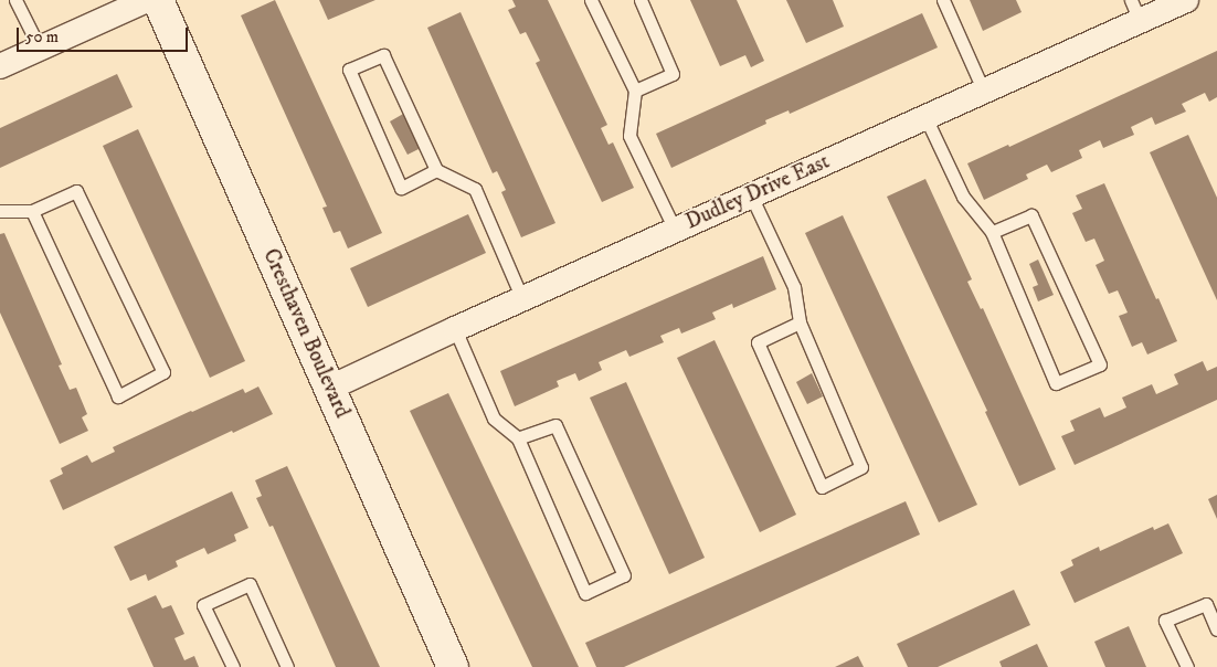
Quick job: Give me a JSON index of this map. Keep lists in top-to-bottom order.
{
  "streets": {
    "street": ["Dudley Drive East", "Cresthaven Boulevard"]
  },
  "crossings": [
    ["Dudley Drive East", "Cresthaven Boulevard"]
  ],
  "scale_bar": "50 m"
}
